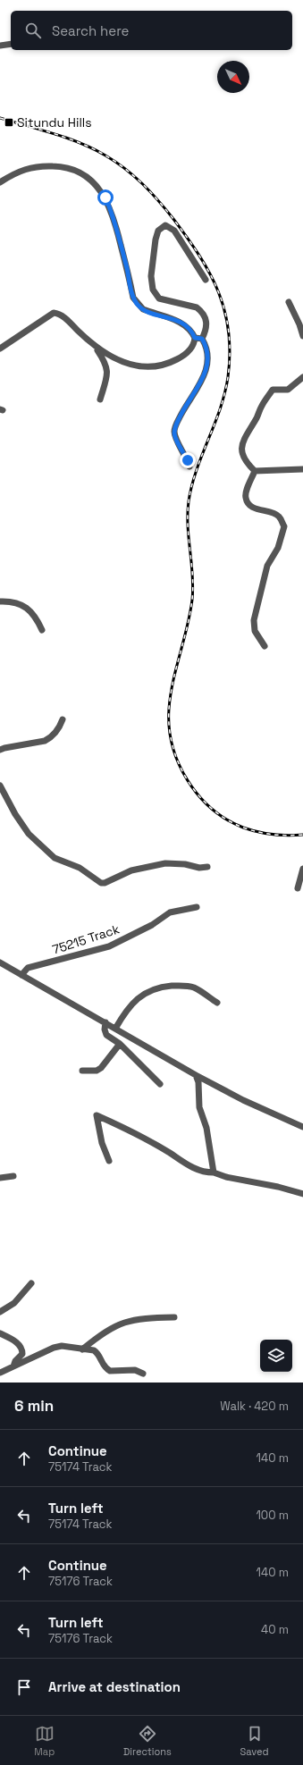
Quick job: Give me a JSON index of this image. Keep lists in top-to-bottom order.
{
  "streets": {
    "street": ["75215 Track"]
  },
  "places": {
    "transit": ["Situndu Hills"]
  },
  "north": "bottom right",
  "page": {
    "search": "Search here",
    "heading": ["6 min", "Walk · 420 m"],
    "list": [
      ["Continue", "75174 Track", "140 m"],
      ["Turn left", "75174 Track", "100 m"],
      ["Continue", "75176 Track", "140 m"],
      ["Turn left", "75176 Track", "40 m"],
      "Arrive at destination"
    ],
    "nav": ["Map", "Directions", "Saved"]
  }
}
